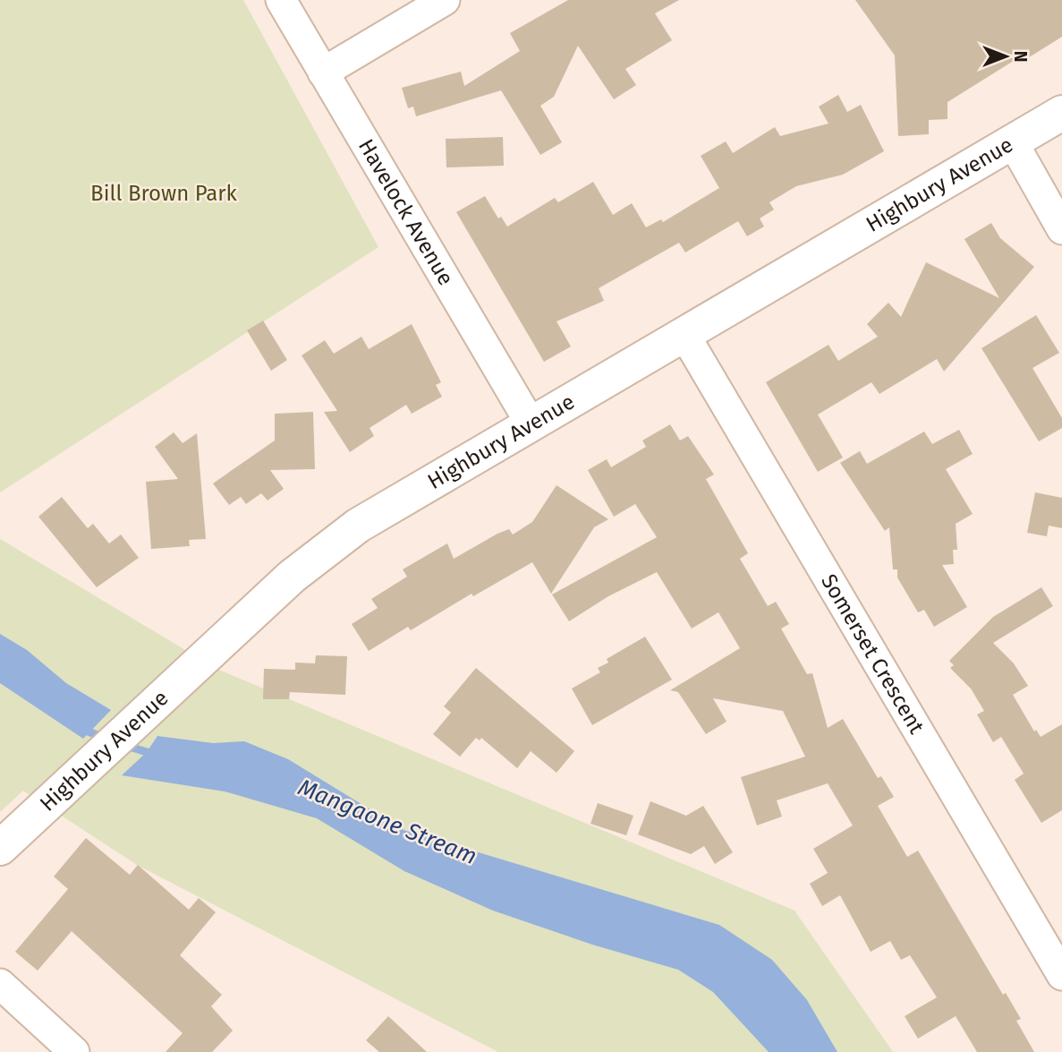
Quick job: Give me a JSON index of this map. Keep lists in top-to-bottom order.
{
  "streets": {
    "street": ["Highbury Avenue", "Havelock Avenue", "Somerset Crescent"]
  },
  "crossings": [
    ["Highbury Avenue", "Havelock Avenue"],
    ["Highbury Avenue", "Somerset Crescent"]
  ],
  "water": ["Mangaone Stream"],
  "parks": ["Bill Brown Park"],
  "north": "right"
}
